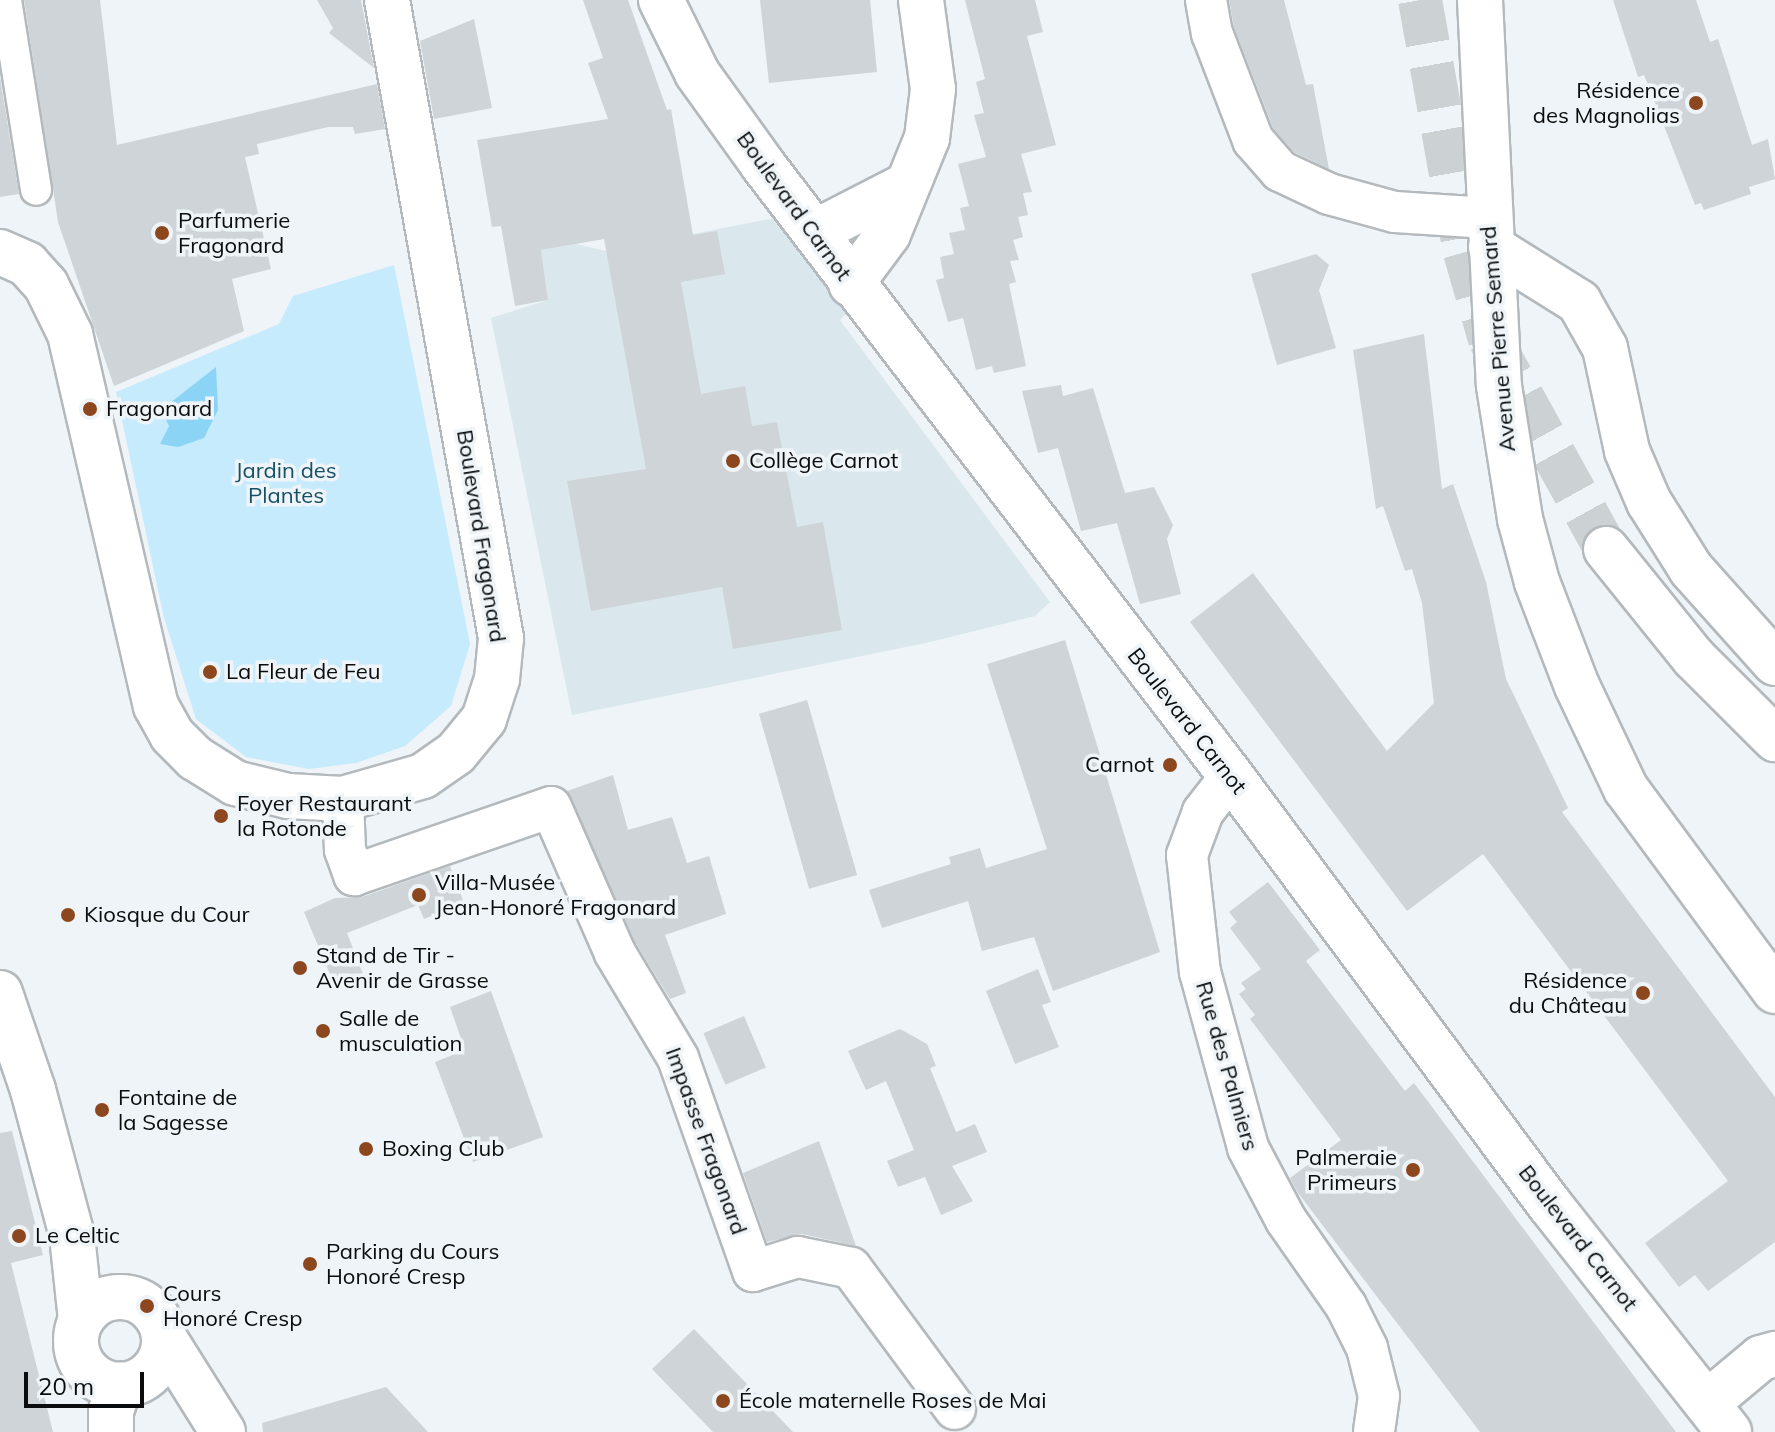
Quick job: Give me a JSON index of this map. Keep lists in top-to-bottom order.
{
  "streets": {
    "main road": ["Boulevard Carnot", "Avenue Pierre Semard", "Boulevard Fragonard"],
    "street": ["Rue des Palmiers", "Impasse Fragonard"]
  },
  "crossings": [
    ["Boulevard Carnot", "Rue des Palmiers"],
    ["Boulevard Fragonard", "Impasse Fragonard"]
  ],
  "parks": ["Jardin des Plantes"],
  "places": [
    "Résidence des Magnolias",
    "Parfumerie Fragonard",
    "Fragonard",
    "Collège Carnot",
    "La Fleur de Feu",
    "Carnot",
    "Foyer Restaurant la Rotonde",
    "Villa-Musée Jean-Honoré Fragonard",
    "Kiosque du Cour",
    "Stand de Tir - Avenir de Grasse",
    "Résidence du Château",
    "Salle de musculation",
    "Fontaine de la Sagesse",
    "Boxing Club",
    "Palmeraie Primeurs",
    "Le Celtic",
    "Parking du Cours Honoré Cresp",
    "Cours Honoré Cresp",
    "École maternelle Roses de Mai"
  ],
  "scale_bar": "20 m"
}
